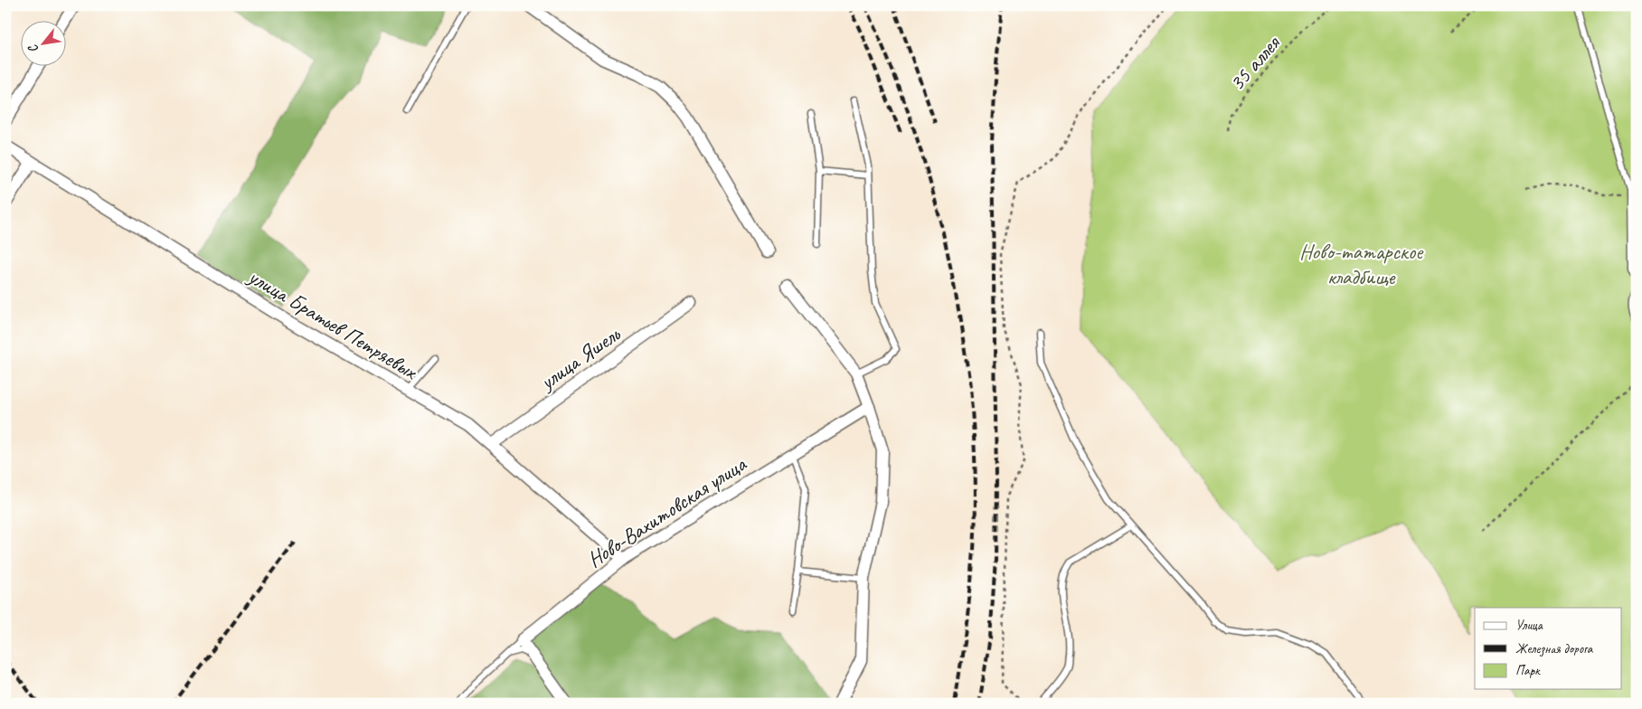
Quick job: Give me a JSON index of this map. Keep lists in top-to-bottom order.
{
  "streets": {
    "street": ["улица Братьев Петряевых", "улица Яшель", "Ново-Вахитовская улица"],
    "path": ["35 аллея"]
  },
  "crossings": [
    ["улица Братьев Петряевых", "улица Яшель"],
    ["улица Братьев Петряевых", "Ново-Вахитовская улица"]
  ],
  "parks": ["Ново-татарское кладбище"],
  "legend": ["Улица", "Железная дорога", "Парк"],
  "north": "bottom left"
}
